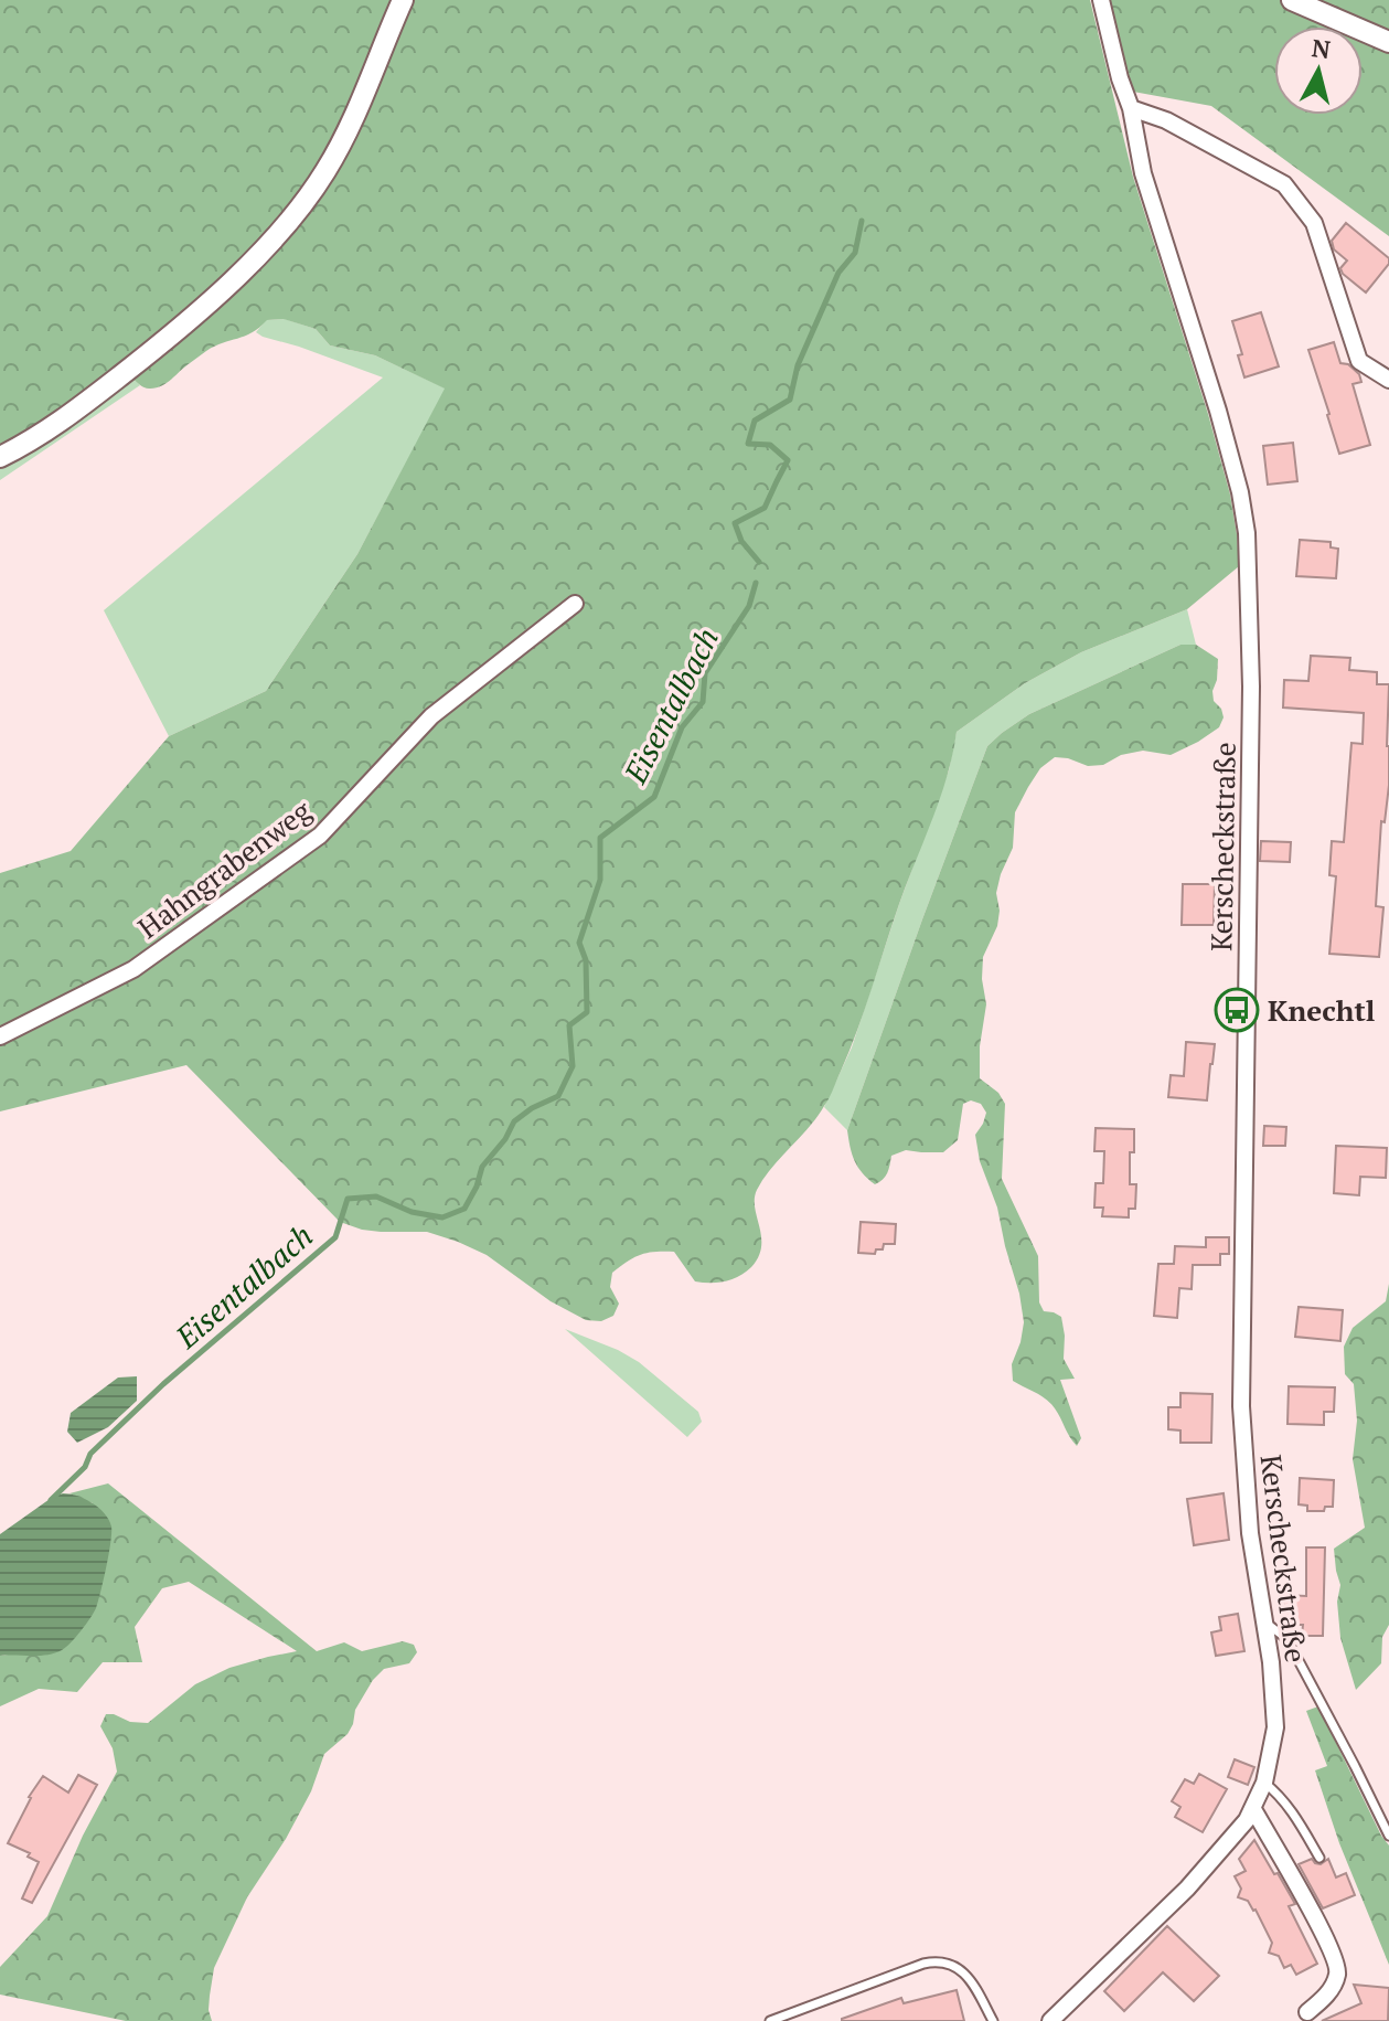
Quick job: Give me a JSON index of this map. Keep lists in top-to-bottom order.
{
  "streets": {
    "street": ["Kerscheckstraße", "Hahngrabenweg"]
  },
  "water": ["Eisentalbach"],
  "places": {
    "bus stop": ["Knechtl"]
  },
  "north": "top"
}
